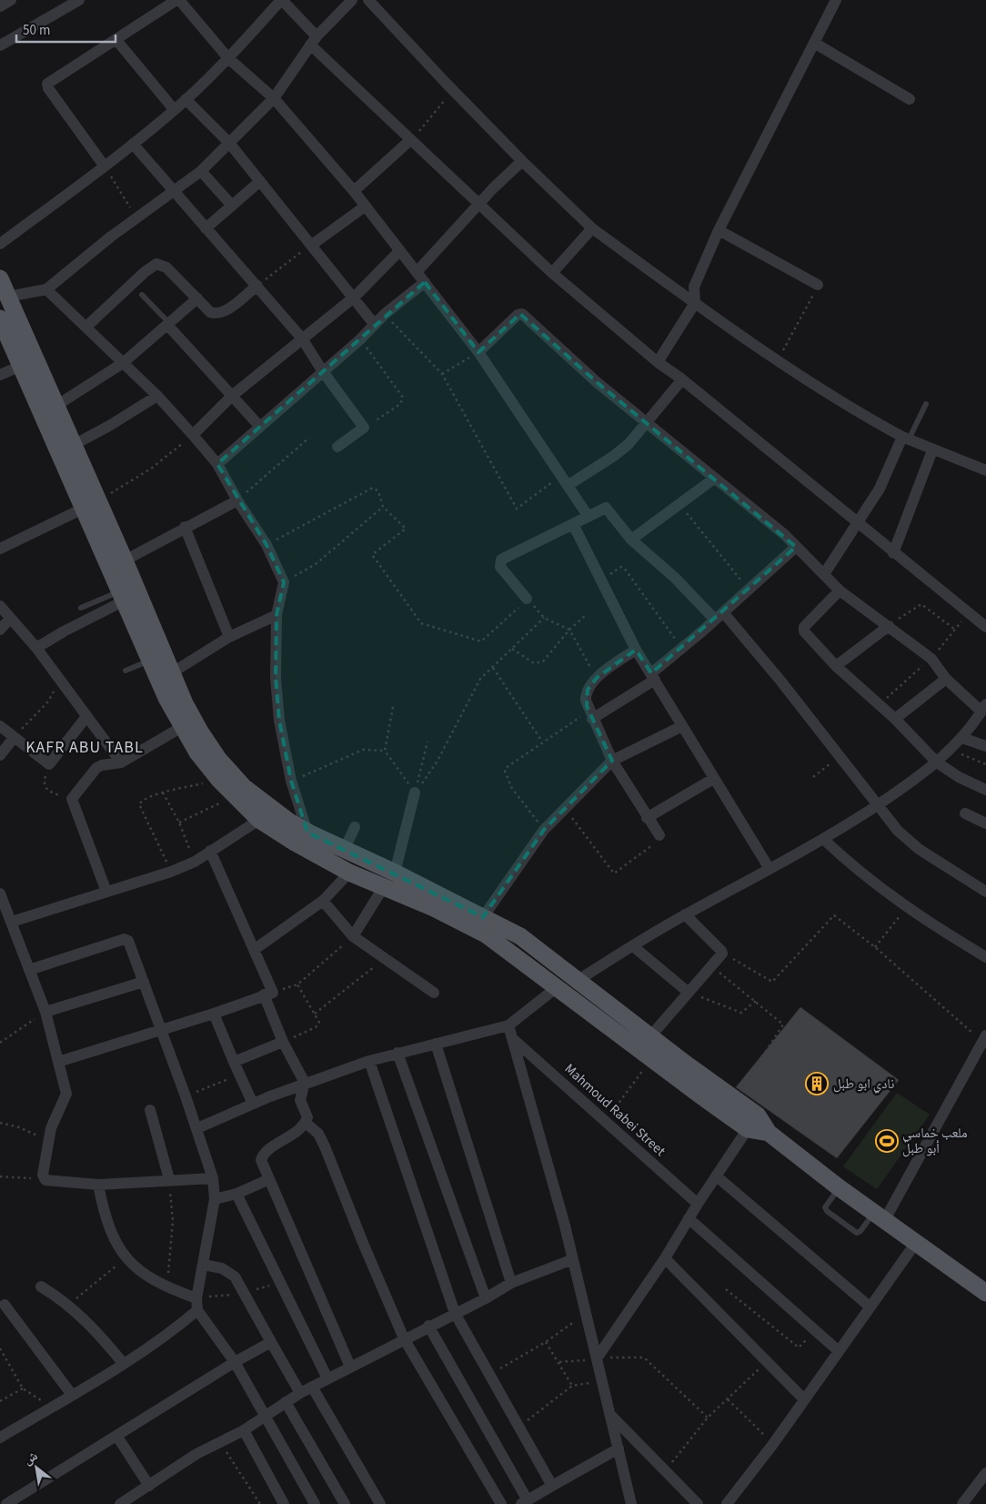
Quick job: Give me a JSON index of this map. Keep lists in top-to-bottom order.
{
  "streets": {
    "street": ["Mahmoud Rabei Street"]
  },
  "districts": ["KAFR ABU TABL"],
  "places": {
    "building": ["نادي ابو طبل"],
    "sports": ["ملعب خماسي أبو طبل"]
  },
  "scale_bar": "50 m",
  "north": "top left"
}
